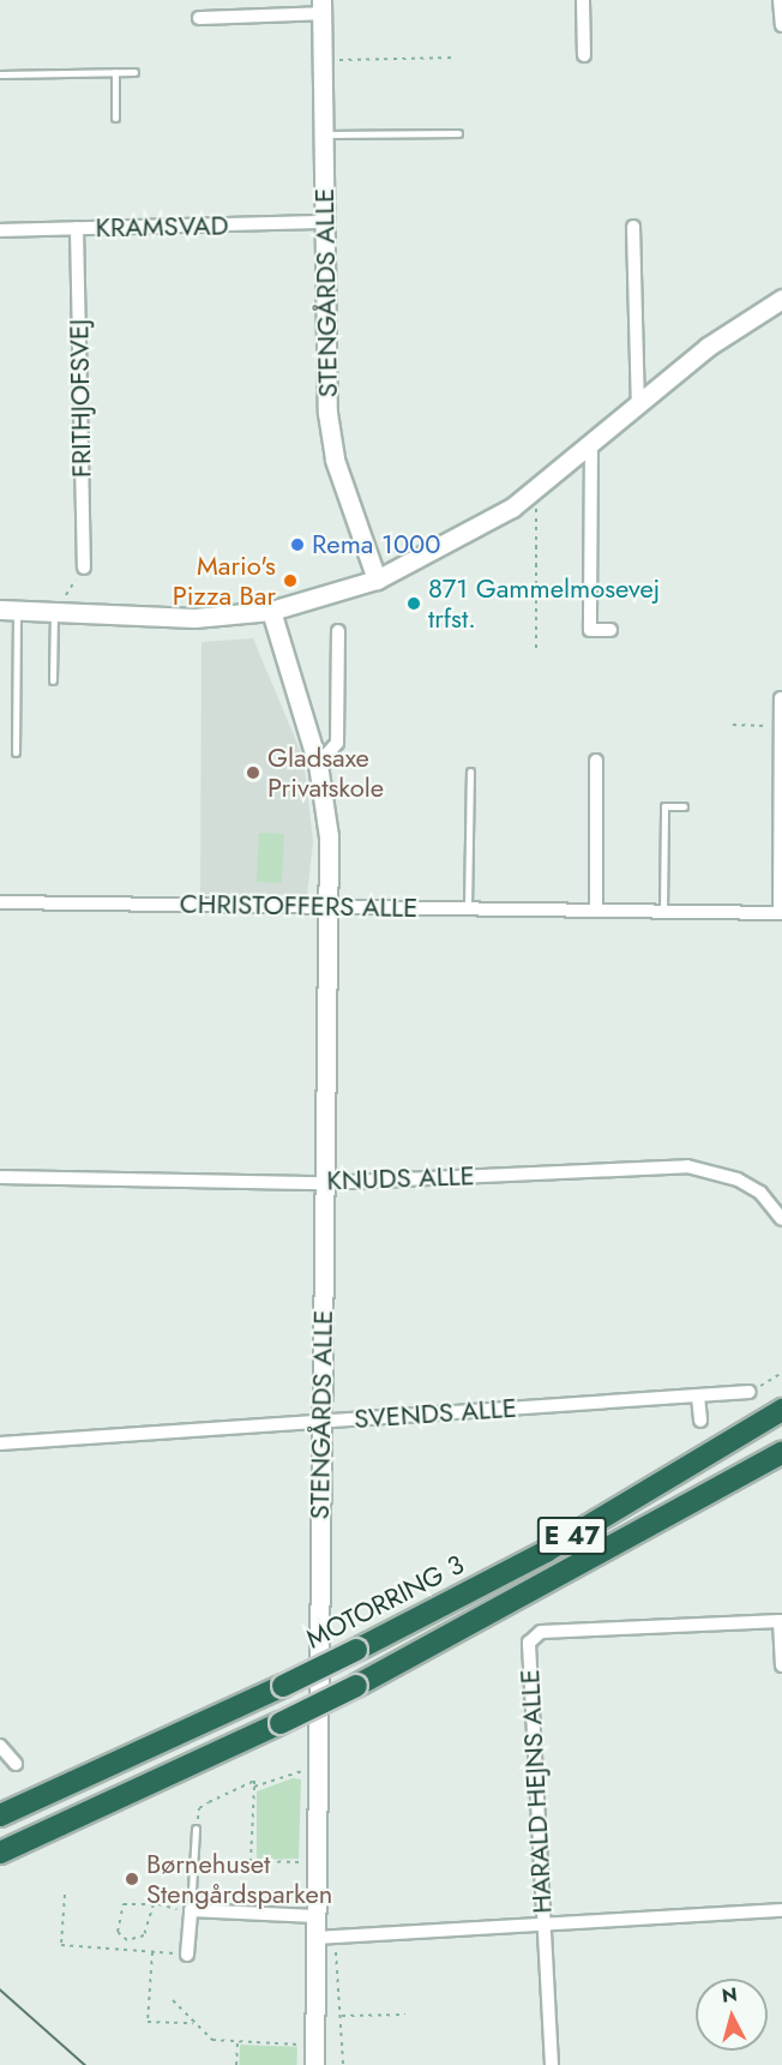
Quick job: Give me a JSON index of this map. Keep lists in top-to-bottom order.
{
  "streets": {
    "highway": ["E 47", "MOTORRING 3"],
    "street": [
      "KRAMSVAD",
      "STENGÅRDS ALLE",
      "FRITHJOFSVEJ",
      "CHRISTOFFERS ALLE",
      "KNUDS ALLE",
      "SVENDS ALLE",
      "HARALD HEJNS ALLE"
    ]
  },
  "crossings": [
    ["KRAMSVAD", "STENGÅRDS ALLE"],
    ["KRAMSVAD", "FRITHJOFSVEJ"],
    ["STENGÅRDS ALLE", "CHRISTOFFERS ALLE"],
    ["STENGÅRDS ALLE", "KNUDS ALLE"],
    ["STENGÅRDS ALLE", "SVENDS ALLE"]
  ],
  "places": [
    "Rema 1000",
    "Mario's Pizza Bar",
    "871 Gammelmosevej trfst.",
    "Gladsaxe Privatskole",
    "Børnehuset Stengårdsparken"
  ],
  "north": "top"
}
